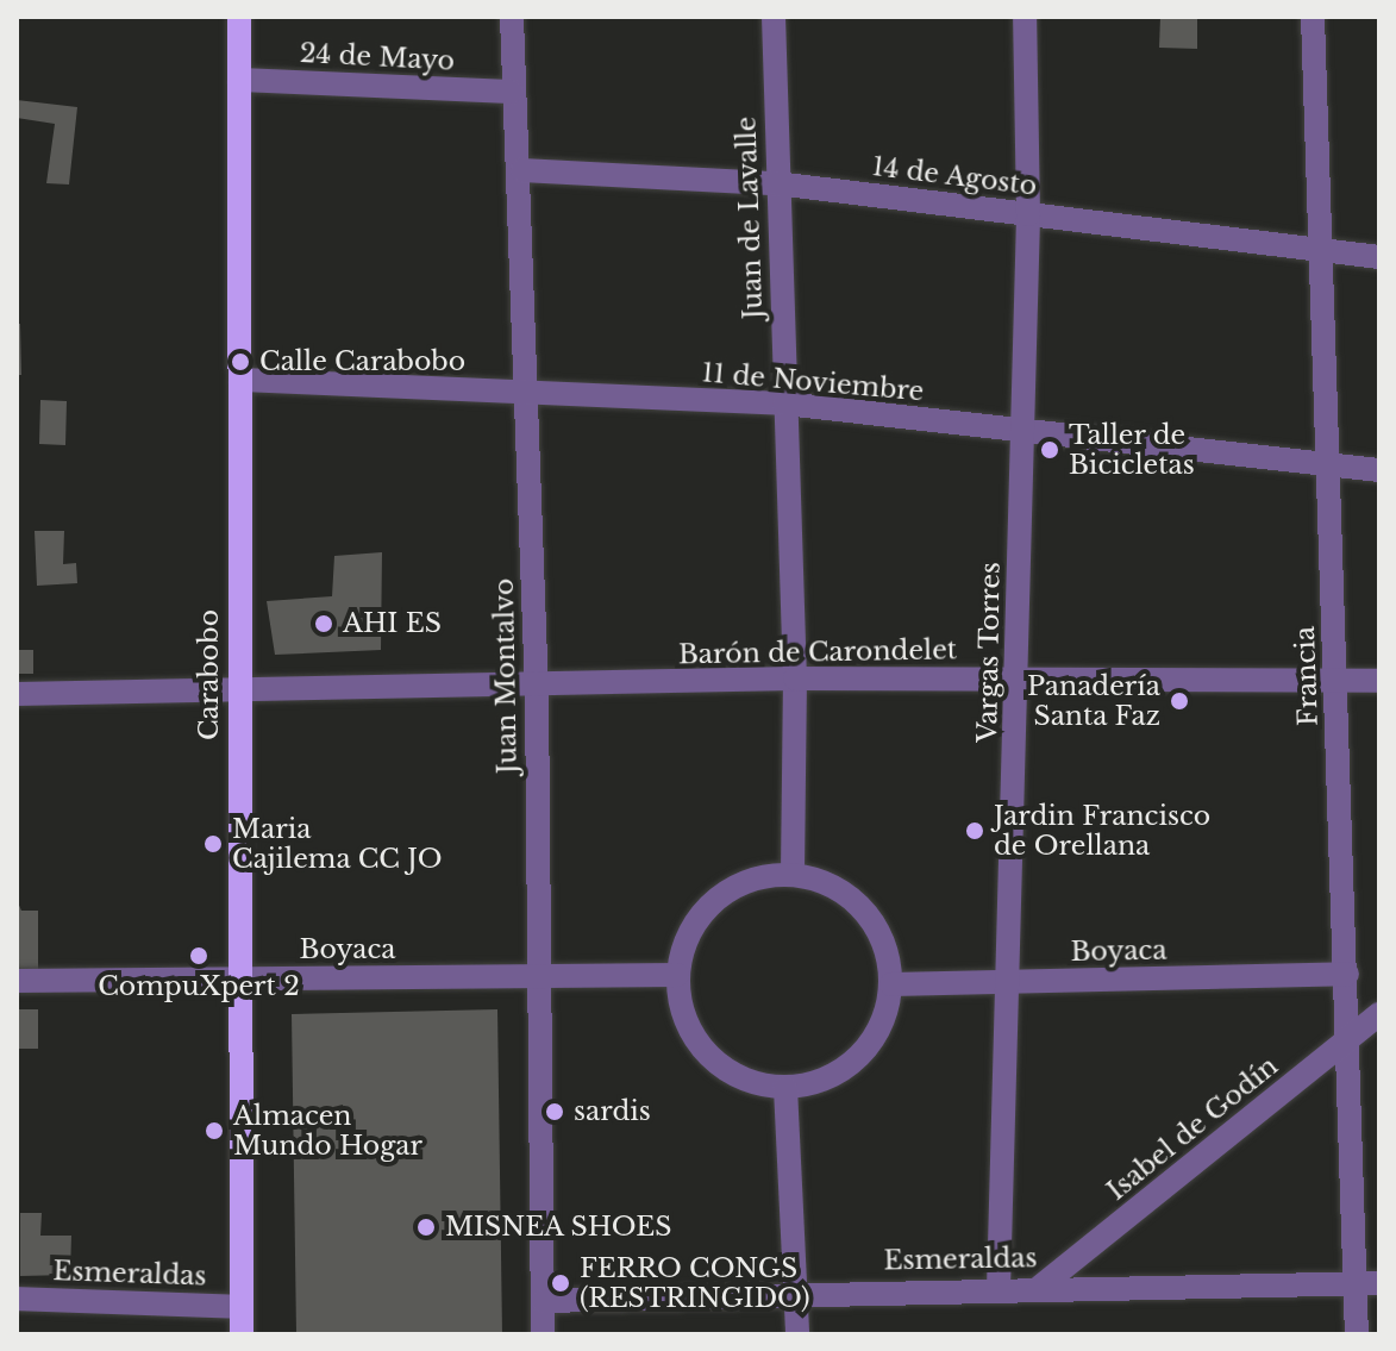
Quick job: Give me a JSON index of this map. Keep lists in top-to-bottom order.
{
  "streets": {
    "main road": ["Carabobo"],
    "street": [
      "24 de Mayo",
      "14 de Agosto",
      "Juan de Lavalle",
      "11 de Noviembre",
      "Barón de Carondelet",
      "Vargas Torres",
      "Juan Montalvo",
      "Francia",
      "Boyaca",
      "Isabel de Godín",
      "Esmeraldas"
    ]
  },
  "crossings": [
    ["24 de Mayo", "Carabobo"],
    ["24 de Mayo", "Juan Montalvo"],
    ["14 de Agosto", "Juan de Lavalle"],
    ["14 de Agosto", "Vargas Torres"],
    ["14 de Agosto", "Juan Montalvo"],
    ["14 de Agosto", "Francia"],
    ["Juan de Lavalle", "11 de Noviembre"],
    ["Juan de Lavalle", "Barón de Carondelet"],
    ["Juan de Lavalle", "Boyaca"],
    ["11 de Noviembre", "Vargas Torres"],
    ["11 de Noviembre", "Carabobo"],
    ["11 de Noviembre", "Juan Montalvo"],
    ["11 de Noviembre", "Francia"],
    ["Barón de Carondelet", "Vargas Torres"],
    ["Barón de Carondelet", "Carabobo"],
    ["Barón de Carondelet", "Juan Montalvo"],
    ["Barón de Carondelet", "Francia"],
    ["Vargas Torres", "Boyaca"],
    ["Vargas Torres", "Esmeraldas"],
    ["Carabobo", "Boyaca"],
    ["Carabobo", "Esmeraldas"],
    ["Juan Montalvo", "Boyaca"],
    ["Juan Montalvo", "Esmeraldas"],
    ["Francia", "Boyaca"],
    ["Francia", "Isabel de Godín"],
    ["Francia", "Esmeraldas"],
    ["Isabel de Godín", "Esmeraldas"]
  ],
  "places": [
    "Calle Carabobo",
    "Taller de Bicicletas",
    "AHI ES",
    "Panadería Santa Faz",
    "Jardin Francisco de Orellana",
    "Maria Cajilema CC JO",
    "CompuXpert 2",
    "sardis",
    "Almacen Mundo Hogar",
    "MISNEA SHOES",
    "FERRO CONGS (RESTRINGIDO)"
  ]
}
